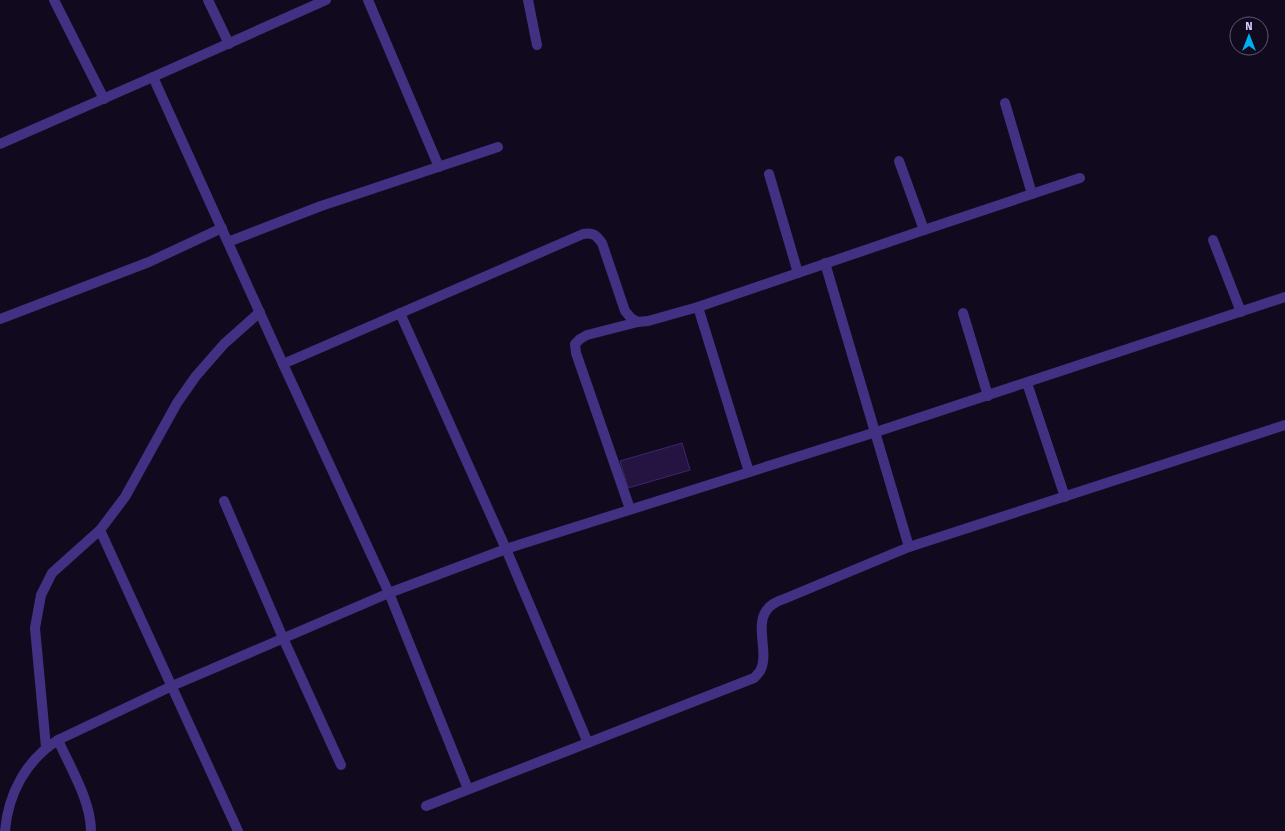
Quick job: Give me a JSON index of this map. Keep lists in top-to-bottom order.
{
  "north": "top"
}
